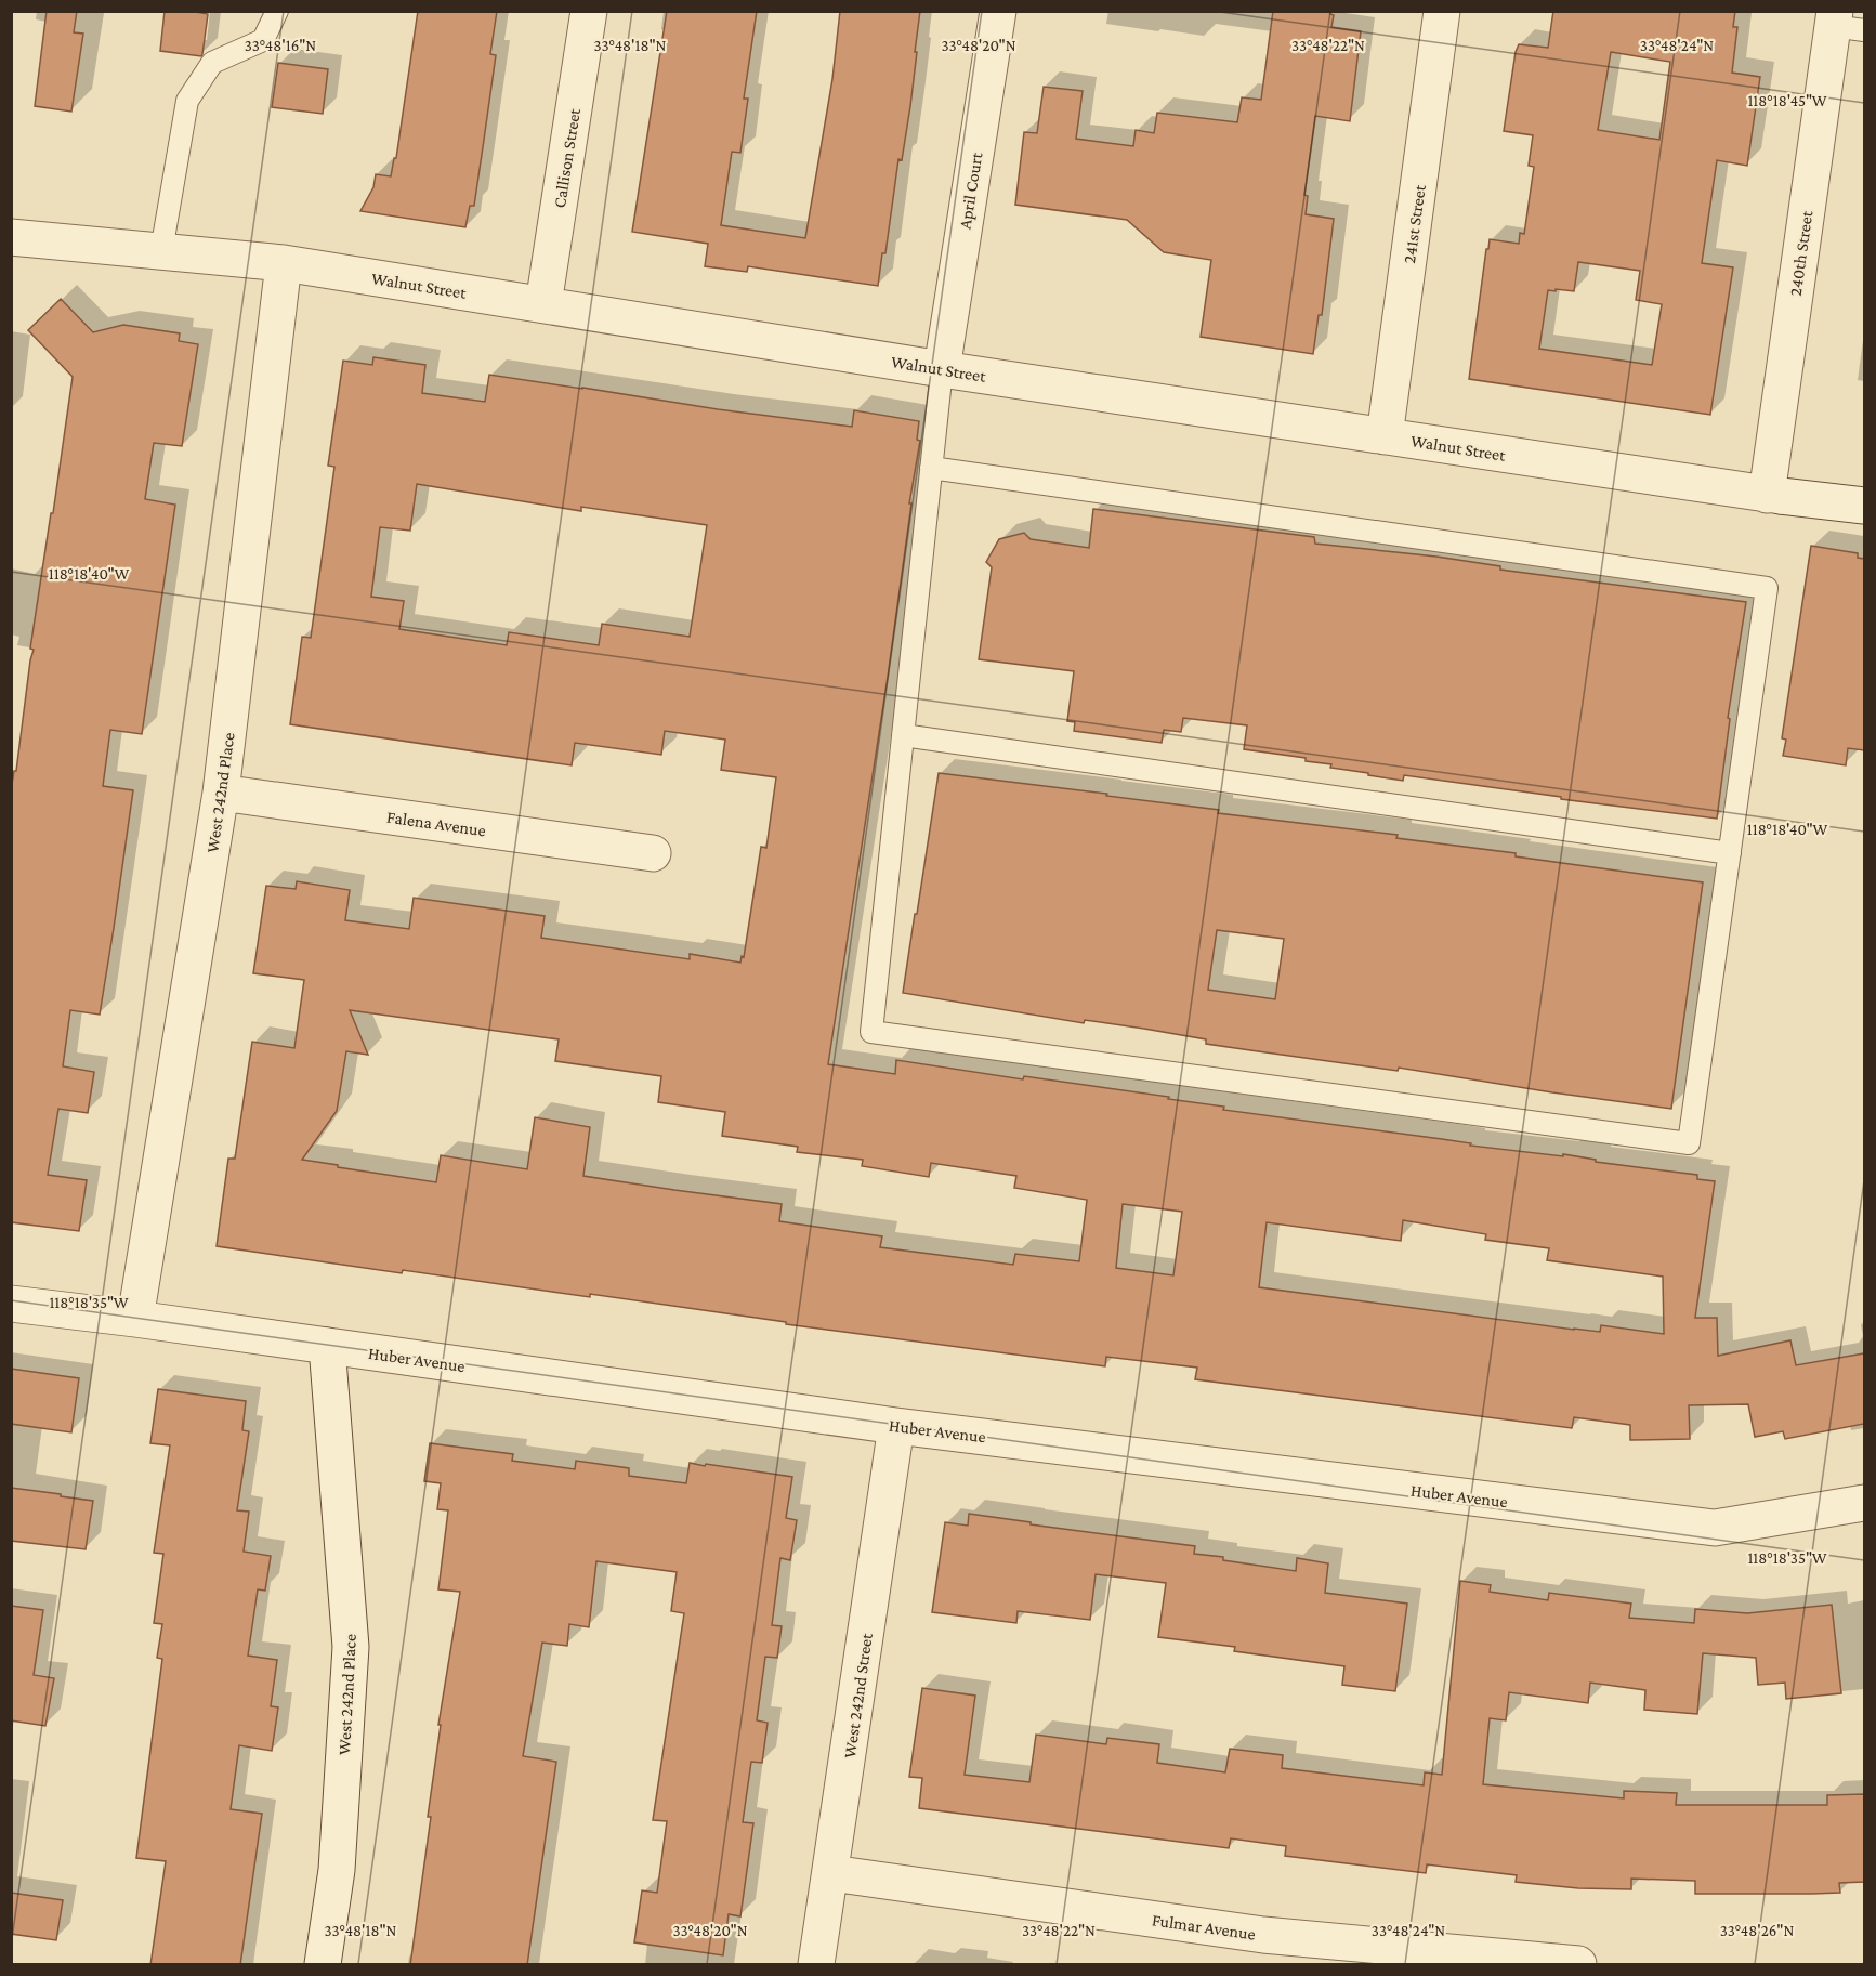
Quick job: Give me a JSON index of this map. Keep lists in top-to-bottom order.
{
  "streets": {
    "street": [
      "Callison Street",
      "April Court",
      "241st Street",
      "240th Street",
      "Walnut Street",
      "West 242nd Place",
      "Falena Avenue",
      "Huber Avenue",
      "West 242nd Street",
      "Fulmar Avenue"
    ]
  },
  "crossings": [
    ["Callison Street", "Walnut Street"],
    ["April Court", "Walnut Street"],
    ["241st Street", "Walnut Street"],
    ["240th Street", "Walnut Street"],
    ["Walnut Street", "West 242nd Place"],
    ["West 242nd Place", "Falena Avenue"],
    ["West 242nd Place", "Huber Avenue"],
    ["Huber Avenue", "West 242nd Street"],
    ["West 242nd Street", "Fulmar Avenue"]
  ],
  "coordinates": [
    "33°48'16\"N",
    "33°48'18\"N",
    "33°48'20\"N",
    "33°48'22\"N",
    "33°48'24\"N",
    "118°18'45\"W",
    "118°18'40\"W",
    "118°18'35\"W",
    "33°48'26\"N"
  ]
}
